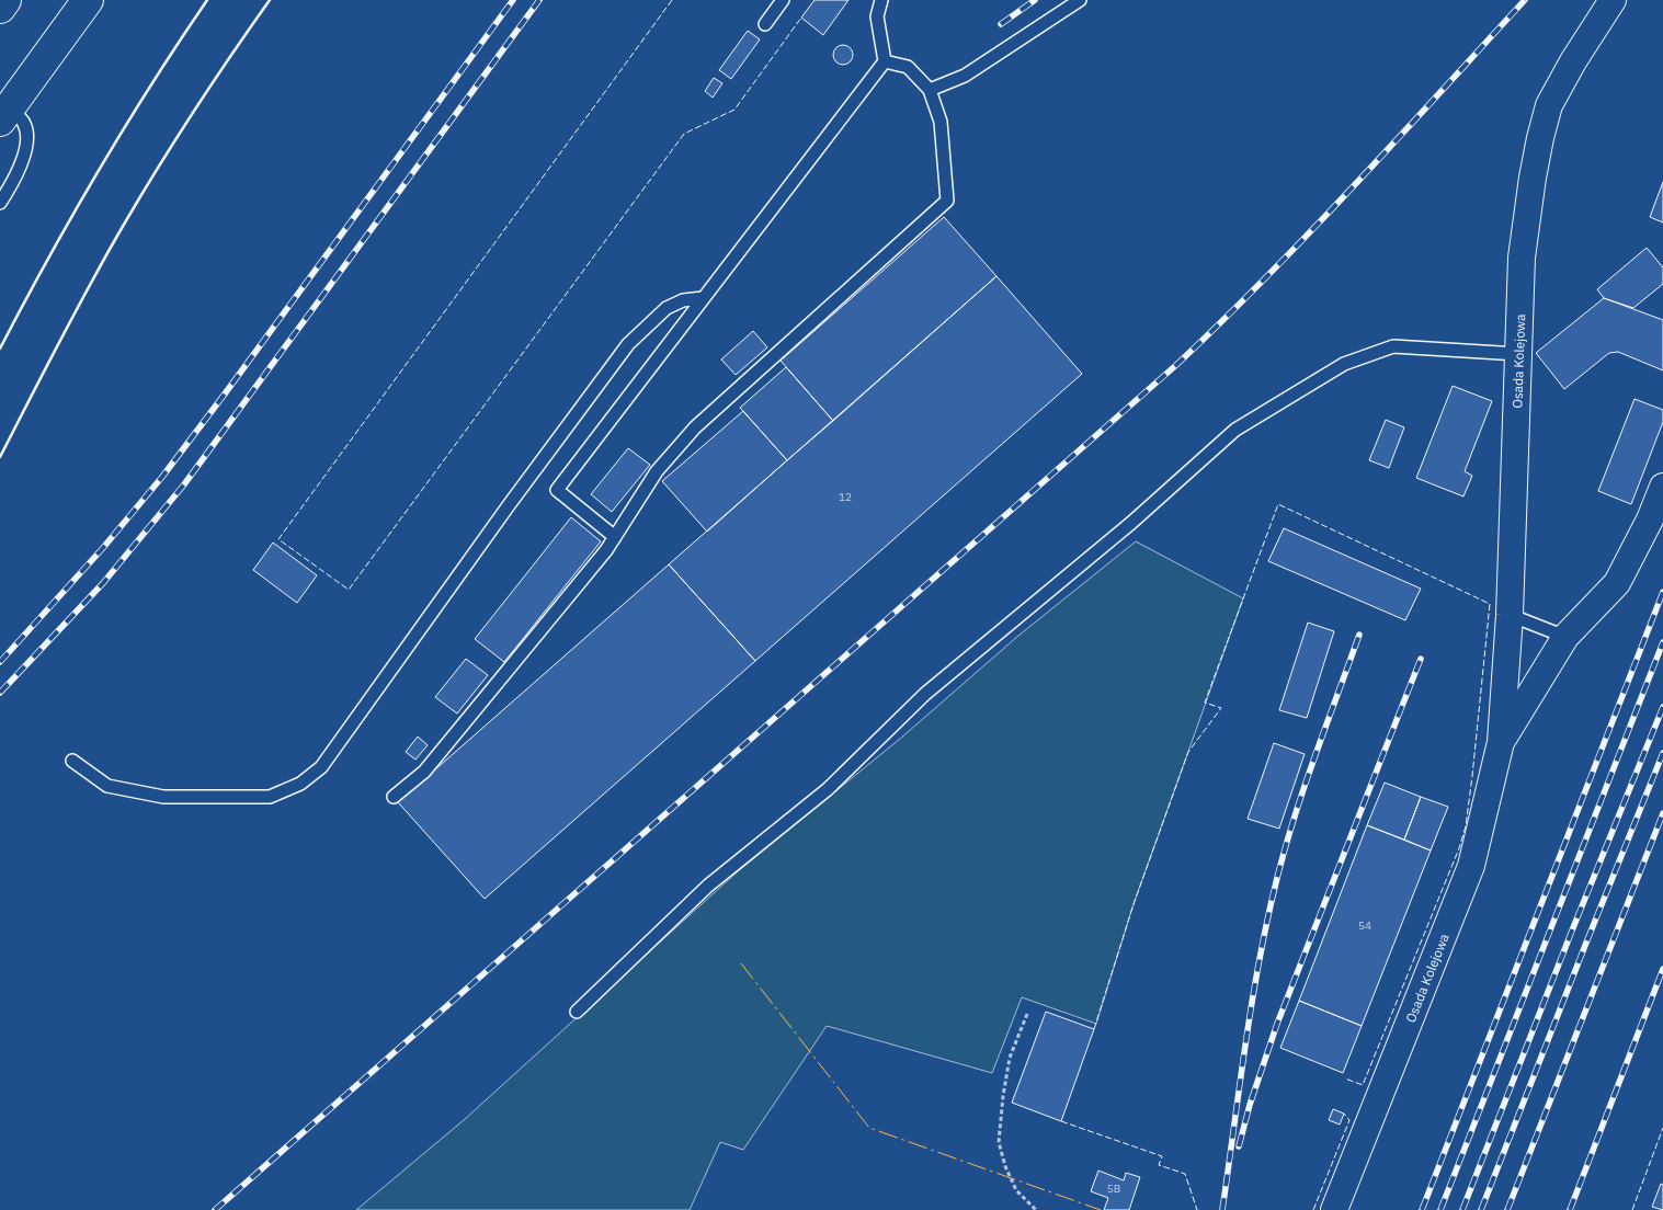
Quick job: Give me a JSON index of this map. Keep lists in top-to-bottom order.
{
  "streets": {
    "street": ["Osada Kolejowa"]
  },
  "house_numbers": ["12", "54", "5B"]
}
